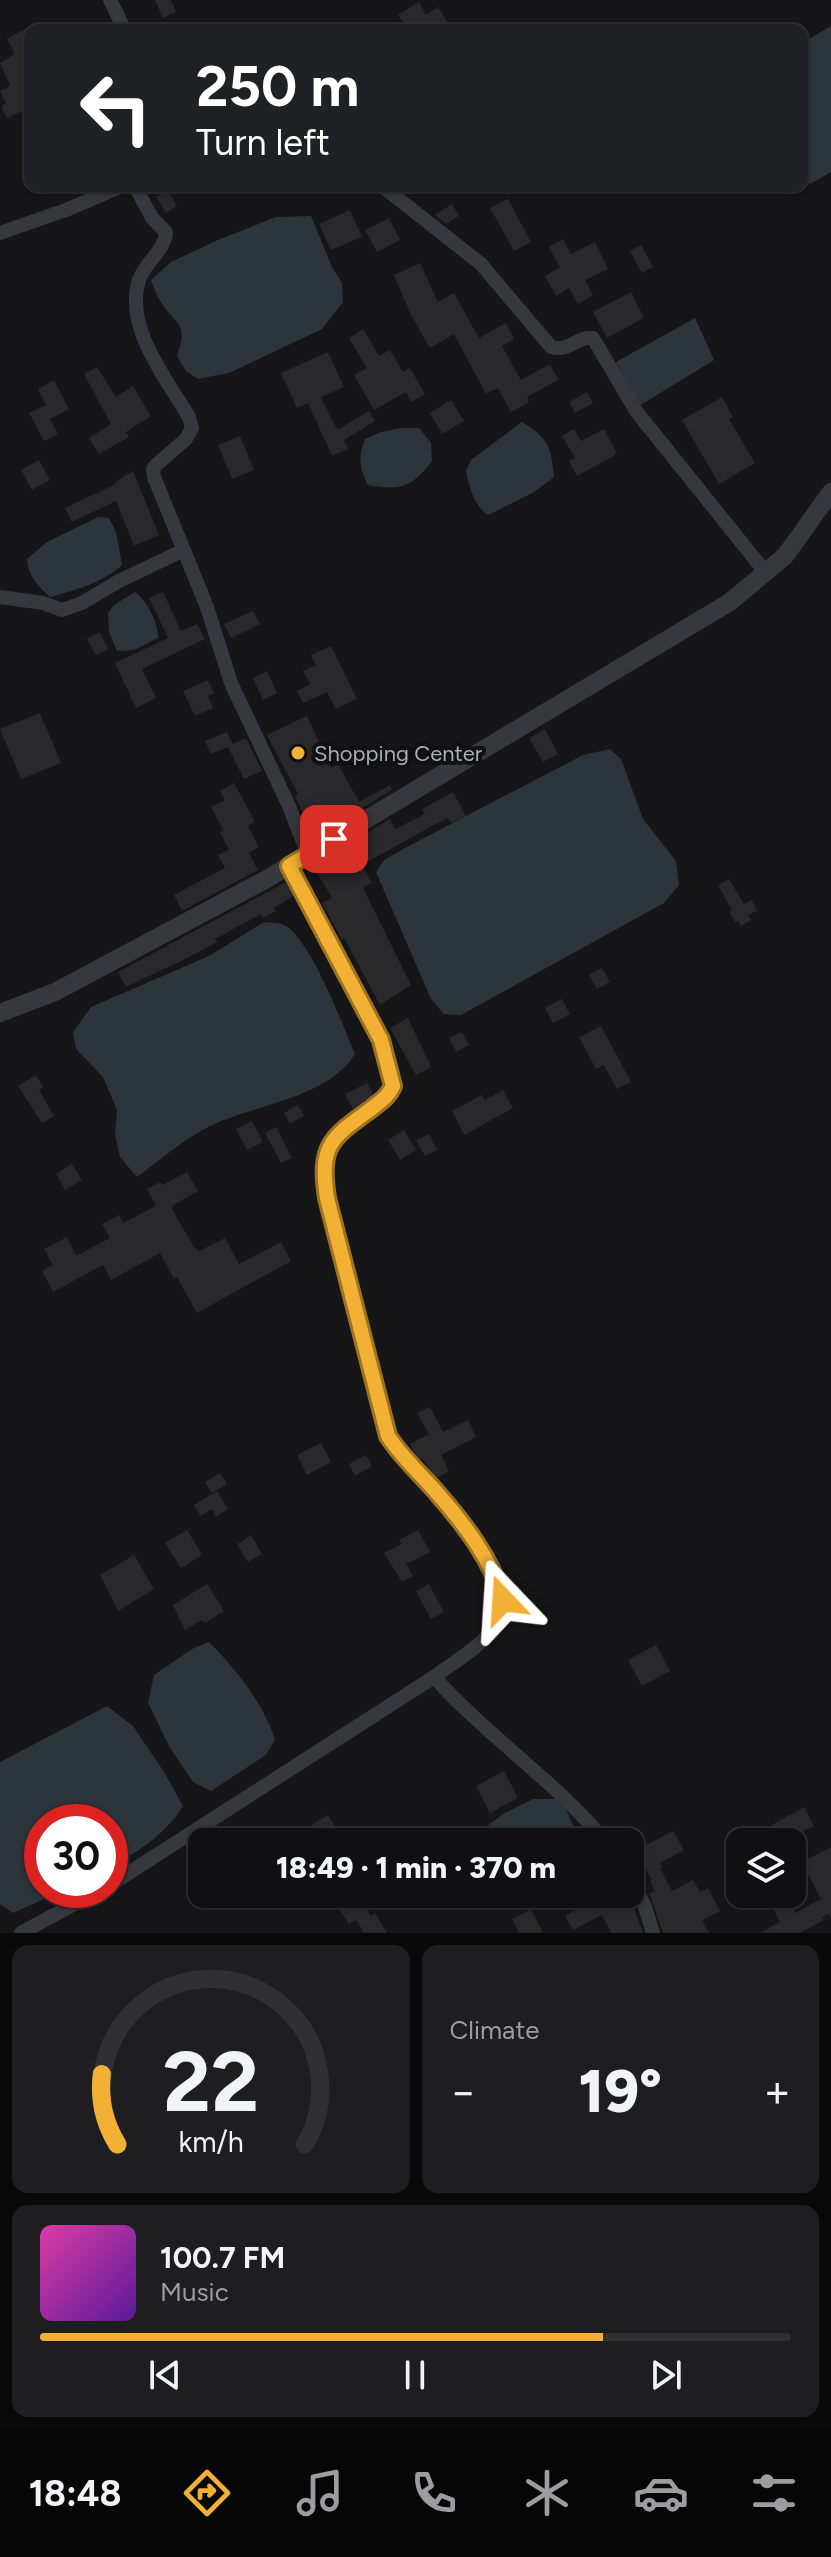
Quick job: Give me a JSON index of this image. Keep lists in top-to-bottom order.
{
  "places": ["Shopping Center"],
  "page": {
    "turn": ["250 m", "Turn left"],
    "limit": "30",
    "trip": "18:49 · 1 min · 370 m",
    "tile": "Climate",
    "heat": ["−", "19°", "+"],
    "song": ["100.7 FM", "Music"],
    "tabs": "18:48",
    "gauge": ["22", "km/h"]
  }
}
